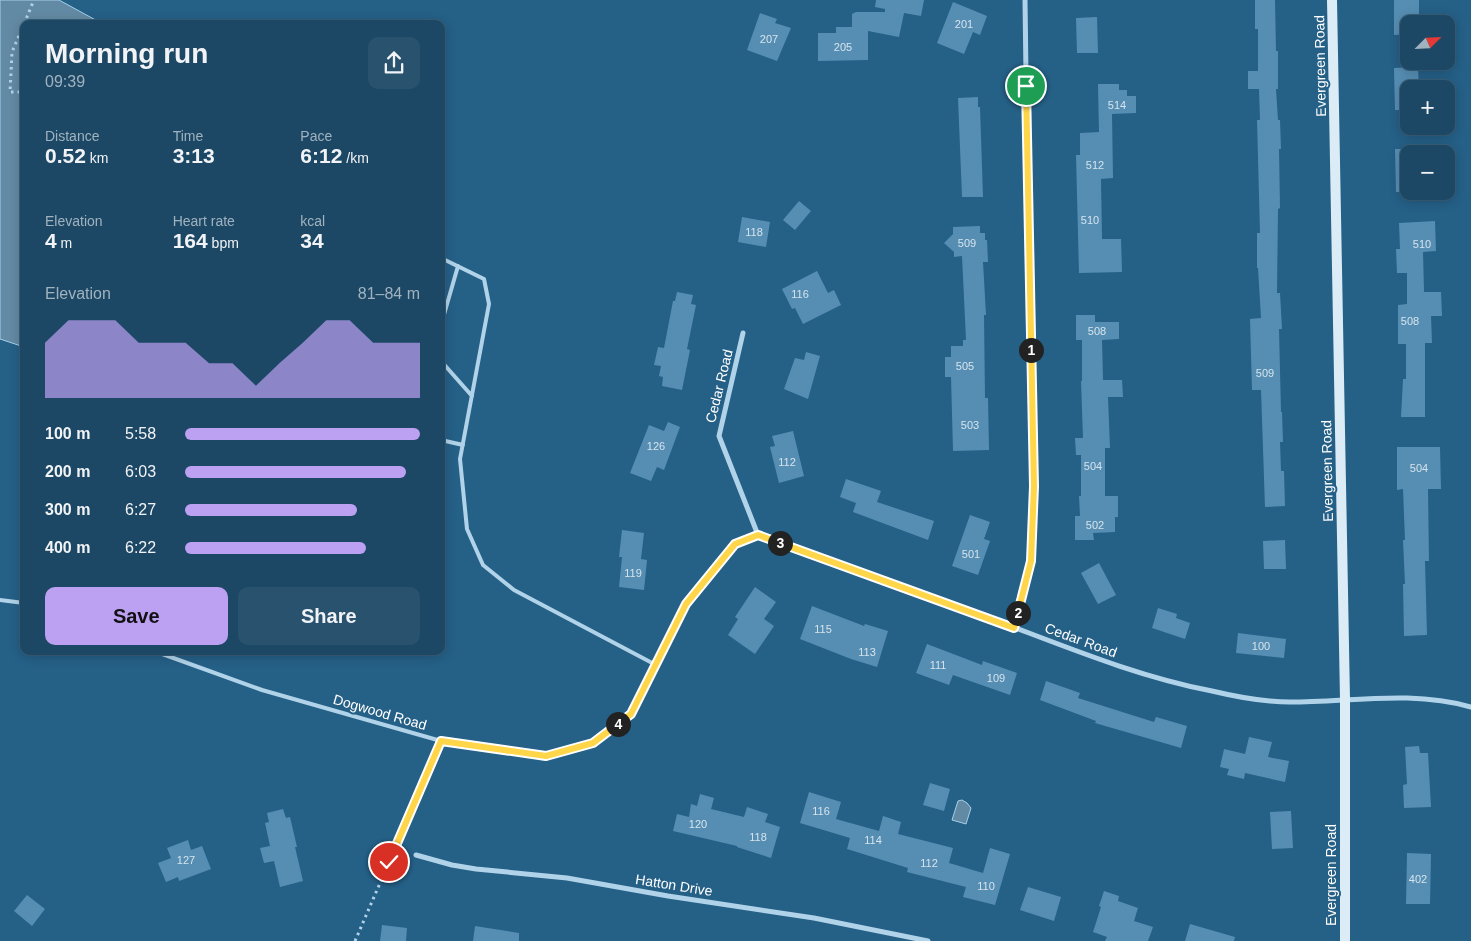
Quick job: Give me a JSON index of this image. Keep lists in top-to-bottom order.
{
  "streets": {
    "street": ["Evergreen Road", "Cedar Road", "Hatton Drive"],
    "lane": ["Dogwood Road"]
  },
  "crossings": [
    ["Evergreen Road", "Cedar Road"],
    ["Cedar Road", "Dogwood Road"]
  ],
  "house_numbers": [
    "201",
    "207",
    "205",
    "514",
    "512",
    "510",
    "118",
    "509",
    "510",
    "116",
    "508",
    "508",
    "505",
    "509",
    "503",
    "126",
    "112",
    "504",
    "504",
    "502",
    "501",
    "119",
    "115",
    "100",
    "113",
    "111",
    "109",
    "116",
    "120",
    "118",
    "114",
    "127",
    "112",
    "402",
    "110"
  ],
  "north": "top right",
  "page": {
    "map_buttons": ["+", "−"],
    "heading": ["Morning run", "09:39"],
    "stats": [
      ["Distance", "0.52 km"],
      ["Time", "3:13"],
      ["Pace", "6:12 /km"],
      ["Elevation", "4 m"],
      ["Heart rate", "164 bpm"],
      ["kcal", "34"]
    ],
    "chart": ["Elevation", "81–84 m"],
    "pins": [
      "1",
      "3",
      "2",
      "4"
    ],
    "list": [
      {
        "name": "100 m",
        "note": "5:58"
      },
      {
        "name": "200 m",
        "note": "6:03"
      },
      {
        "name": "300 m",
        "note": "6:27"
      },
      {
        "name": "400 m",
        "note": "6:22"
      }
    ],
    "buttons": ["Save", "Share"]
  }
}
